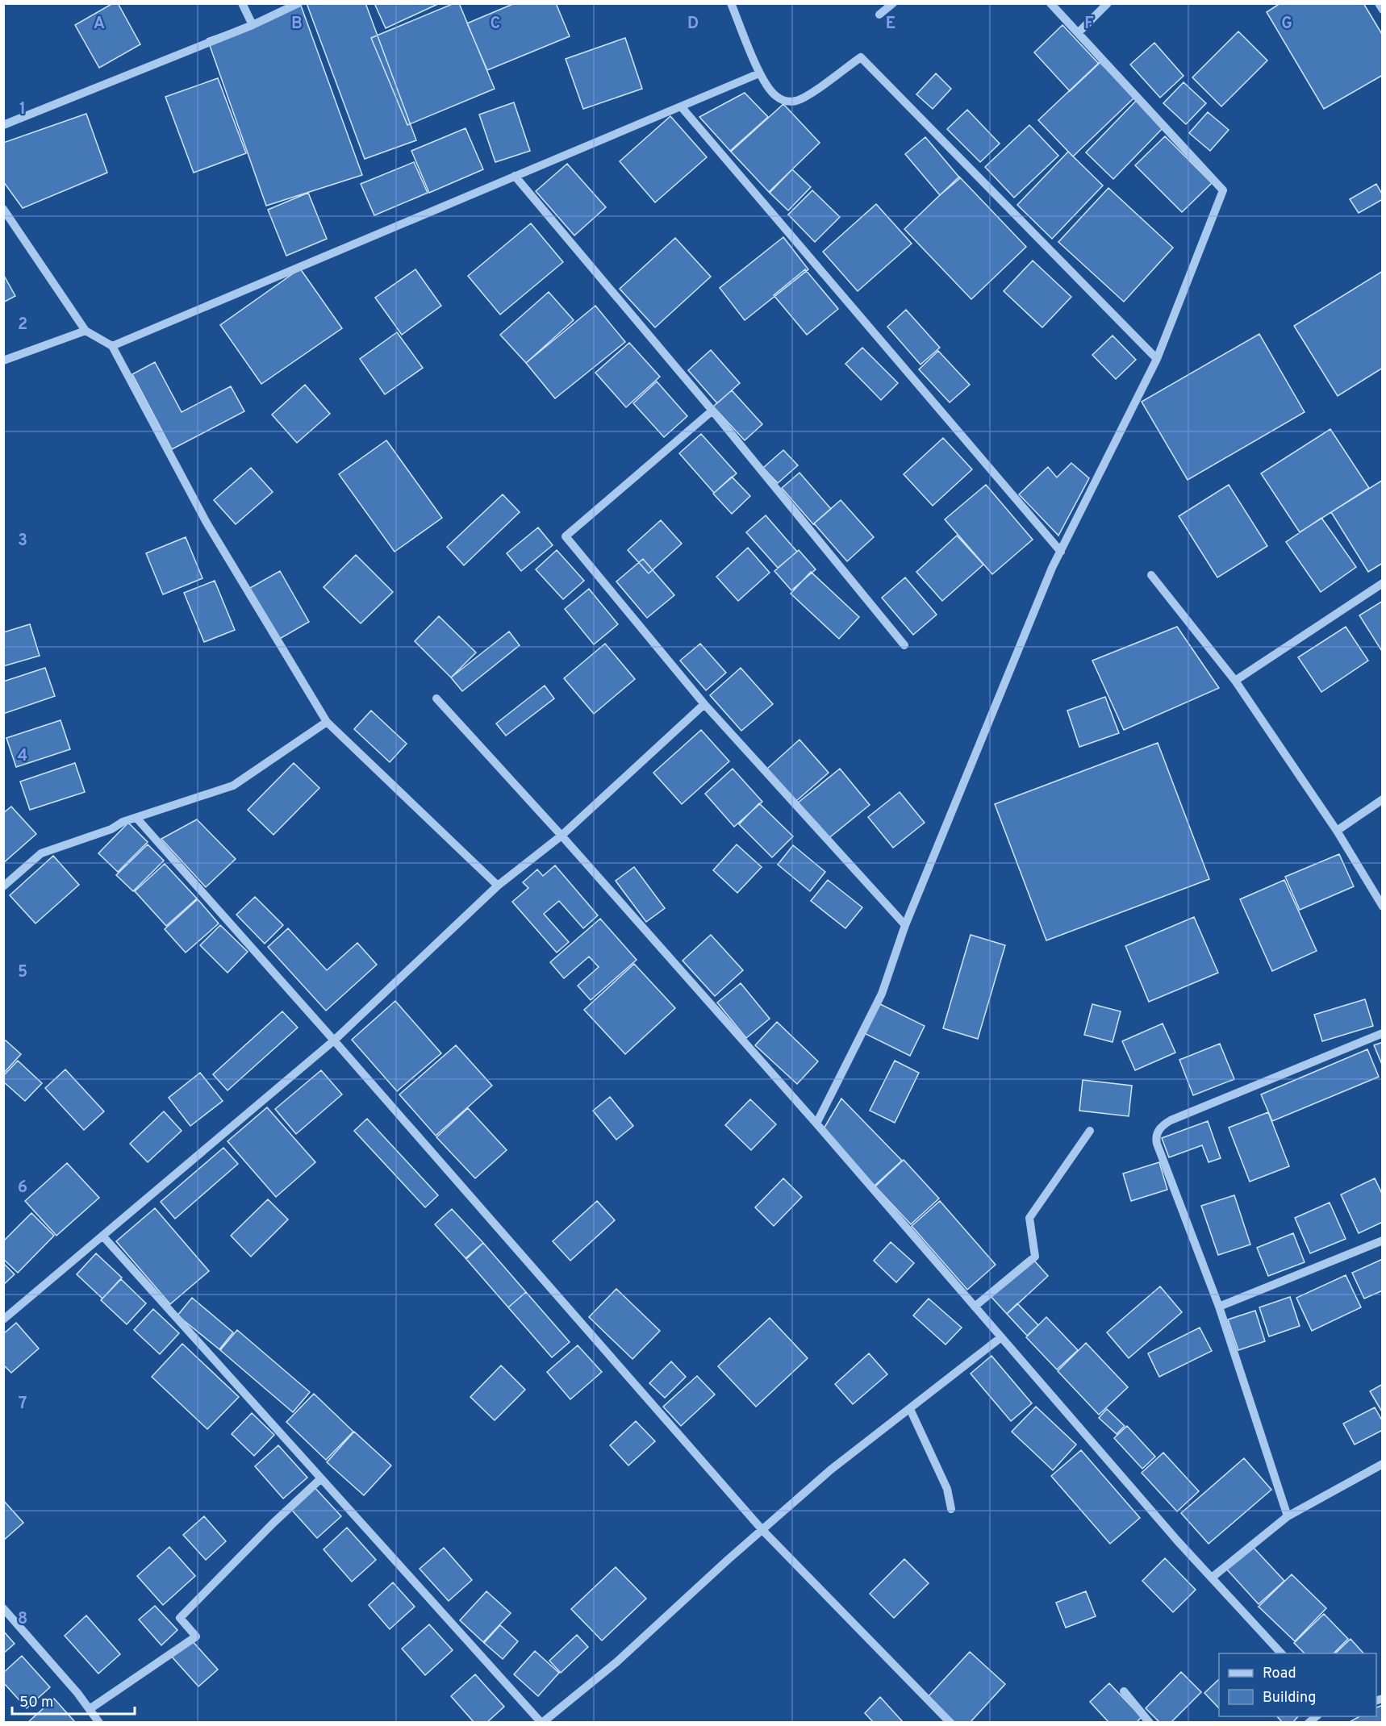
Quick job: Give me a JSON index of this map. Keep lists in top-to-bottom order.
{
  "legend": ["Road", "Building"],
  "scale_bar": "50 m",
  "grid": {
    "columns": [
      "A",
      "B",
      "C",
      "D",
      "E",
      "F",
      "G"
    ],
    "rows": [
      "1",
      "2",
      "3",
      "4",
      "5",
      "6",
      "7",
      "8"
    ]
  }
}
